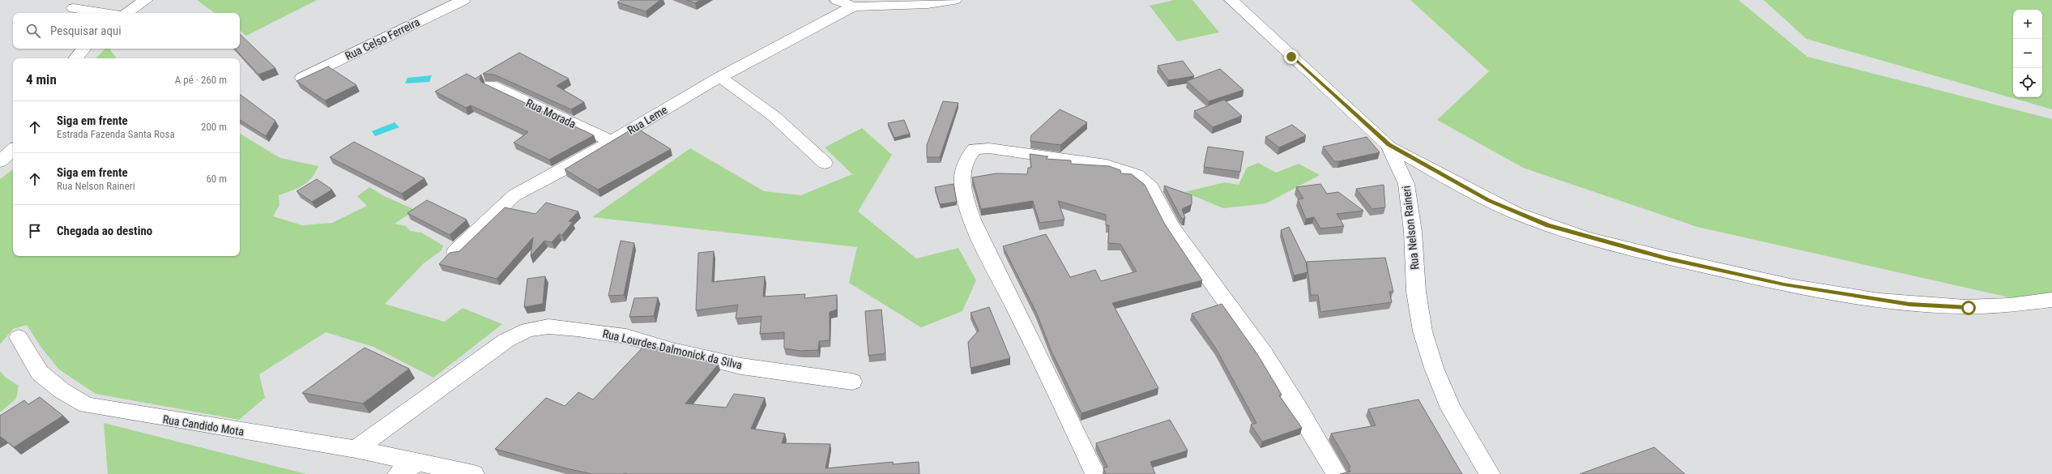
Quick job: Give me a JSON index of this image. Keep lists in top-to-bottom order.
{
  "streets": {
    "main road": [
      "Rua Celso Ferreira",
      "Rua Morada",
      "Rua Leme",
      "Rua Nelson Raineri",
      "Rua Lourdes Dalmonick da Silva",
      "Rua Candido Mota"
    ]
  },
  "crossings": [
    ["Rua Morada", "Rua Leme"],
    ["Rua Lourdes Dalmonick da Silva", "Rua Candido Mota"]
  ],
  "page": {
    "map_buttons": ["+", "−"],
    "search": "Pesquisar aqui",
    "heading": ["4 min", "A pé · 260 m"],
    "list": [
      ["Siga em frente", "Estrada Fazenda Santa Rosa", "200 m"],
      ["Siga em frente", "Rua Nelson Raineri", "60 m"],
      "Chegada ao destino"
    ]
  }
}
